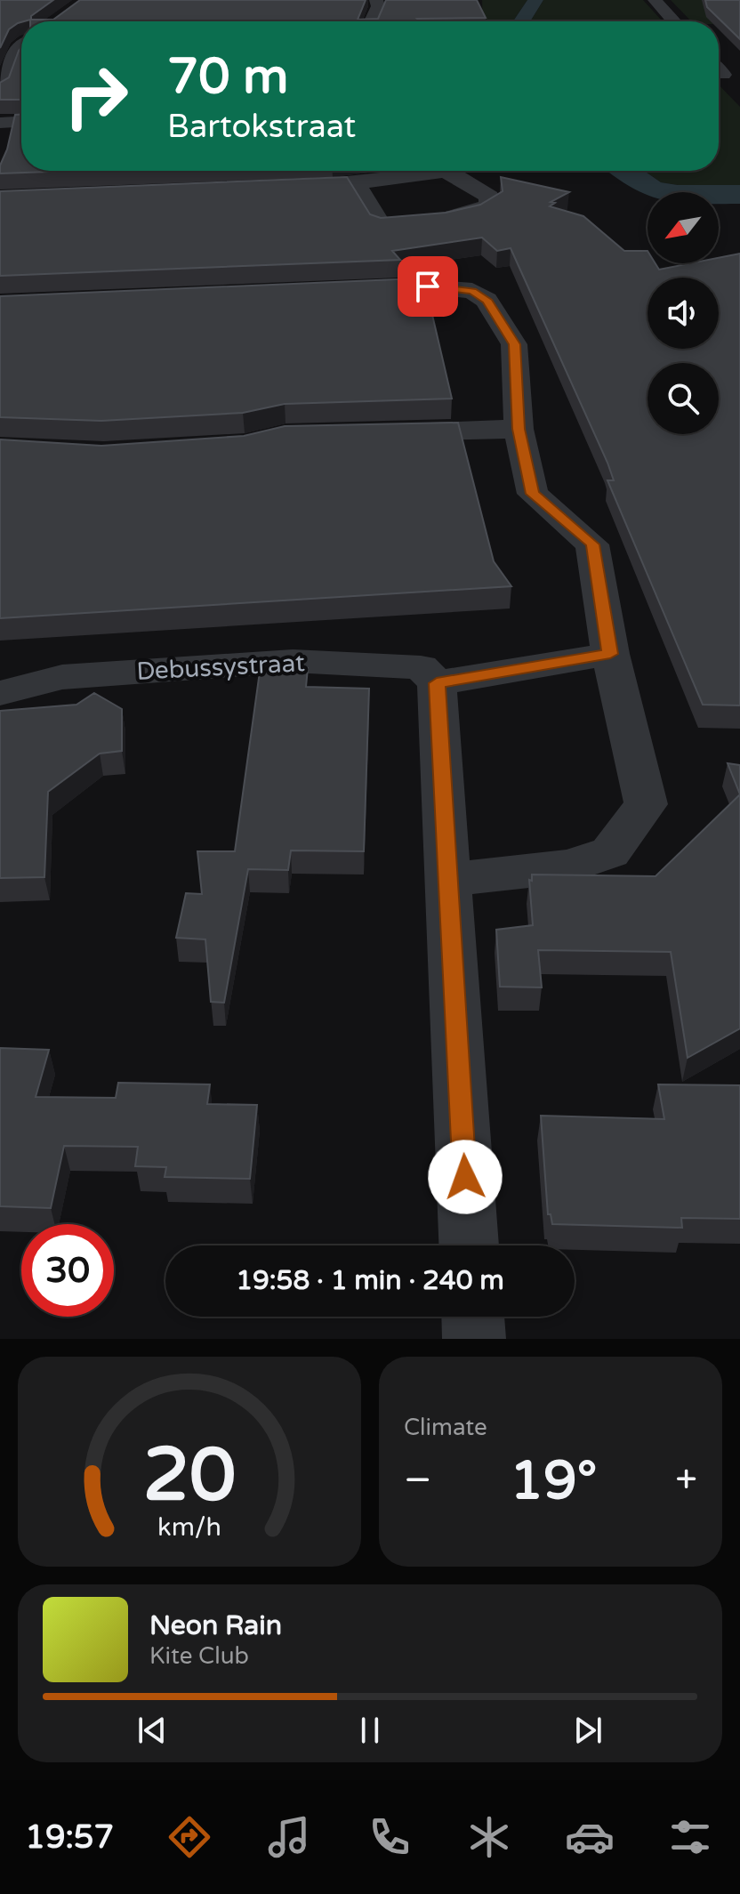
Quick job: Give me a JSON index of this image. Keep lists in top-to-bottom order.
{
  "streets": {
    "street": ["Debussystraat"]
  },
  "north": "bottom left",
  "page": {
    "turn": ["70 m", "Bartokstraat"],
    "limit": "30",
    "trip": "19:58 · 1 min · 240 m",
    "tile": "Climate",
    "heat": ["−", "19°", "+"],
    "song": ["Neon Rain", "Kite Club"],
    "tabs": "19:57",
    "gauge": ["20", "km/h"]
  }
}
